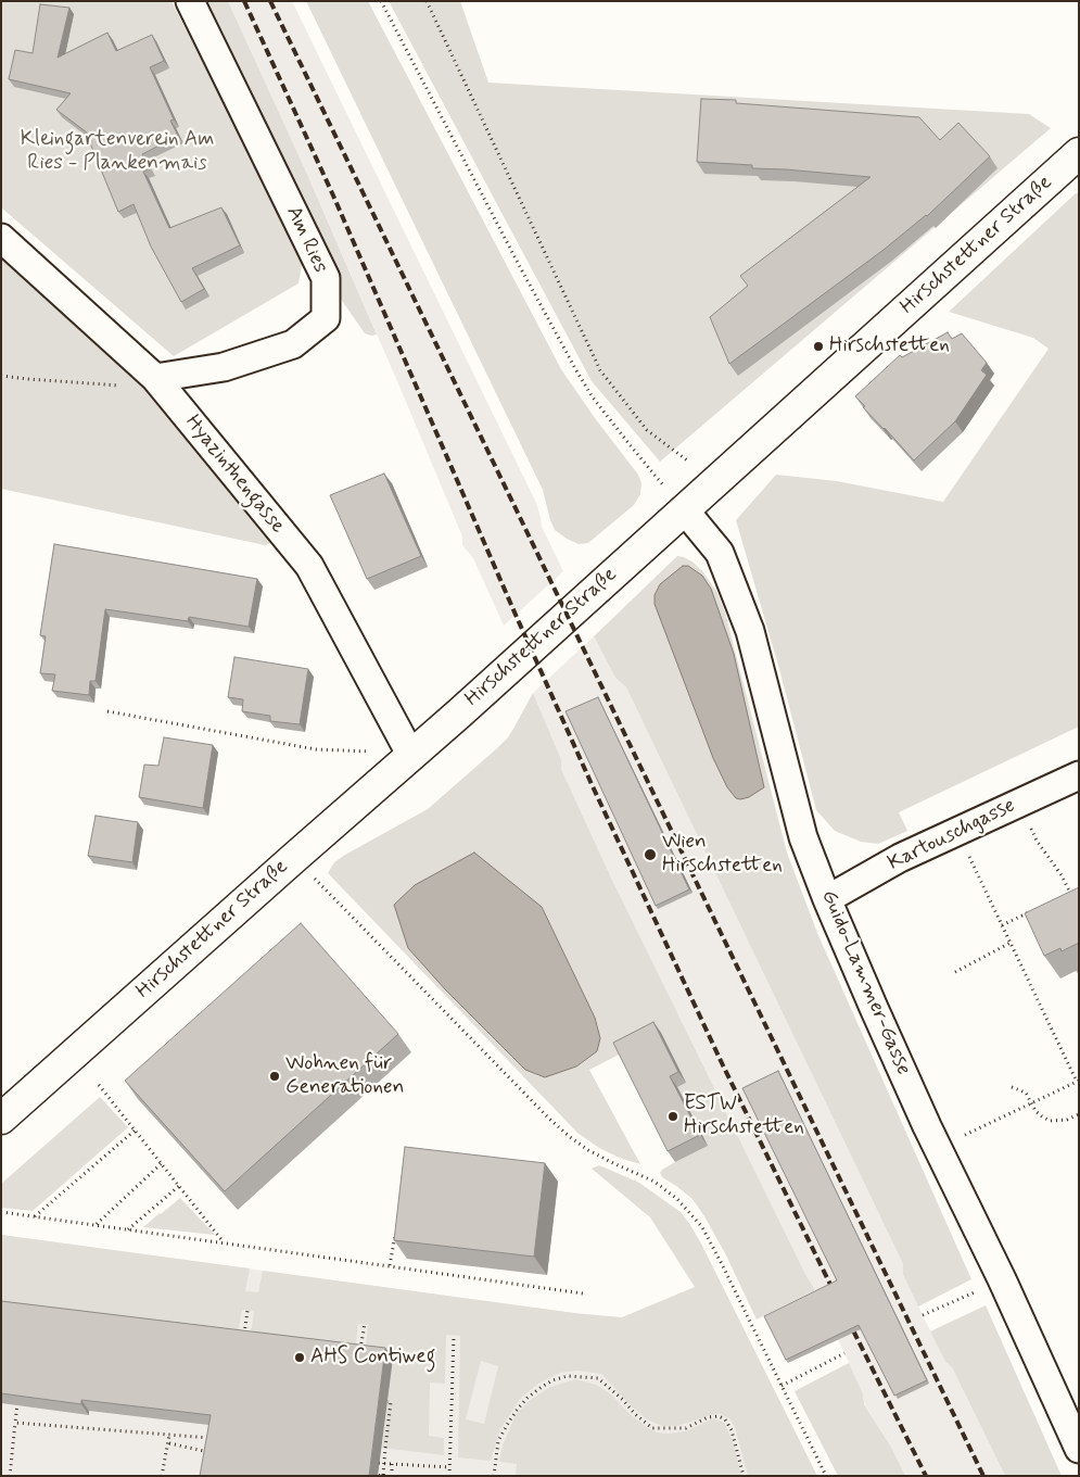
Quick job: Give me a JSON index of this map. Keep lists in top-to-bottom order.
{
  "streets": {
    "main road": ["Hirschstettner Straße"],
    "street": [
      "Am Ries",
      "Hyazinthengasse",
      "Kartouschgasse",
      "Guido-Lammer-Gasse"
    ]
  },
  "crossings": [
    ["Am Ries", "Hyazinthengasse"],
    ["Hirschstettner Straße", "Hyazinthengasse"],
    ["Hirschstettner Straße", "Guido-Lammer-Gasse"],
    ["Kartouschgasse", "Guido-Lammer-Gasse"]
  ],
  "parks": ["Kleingartenverein Am Ries - Plankenmais"],
  "places": [
    "Hirschstetten",
    "Wien Hirschstetten",
    "Wohnen für Generationen",
    "ESTW Hirschstetten",
    "AHS Contiweg"
  ]
}
